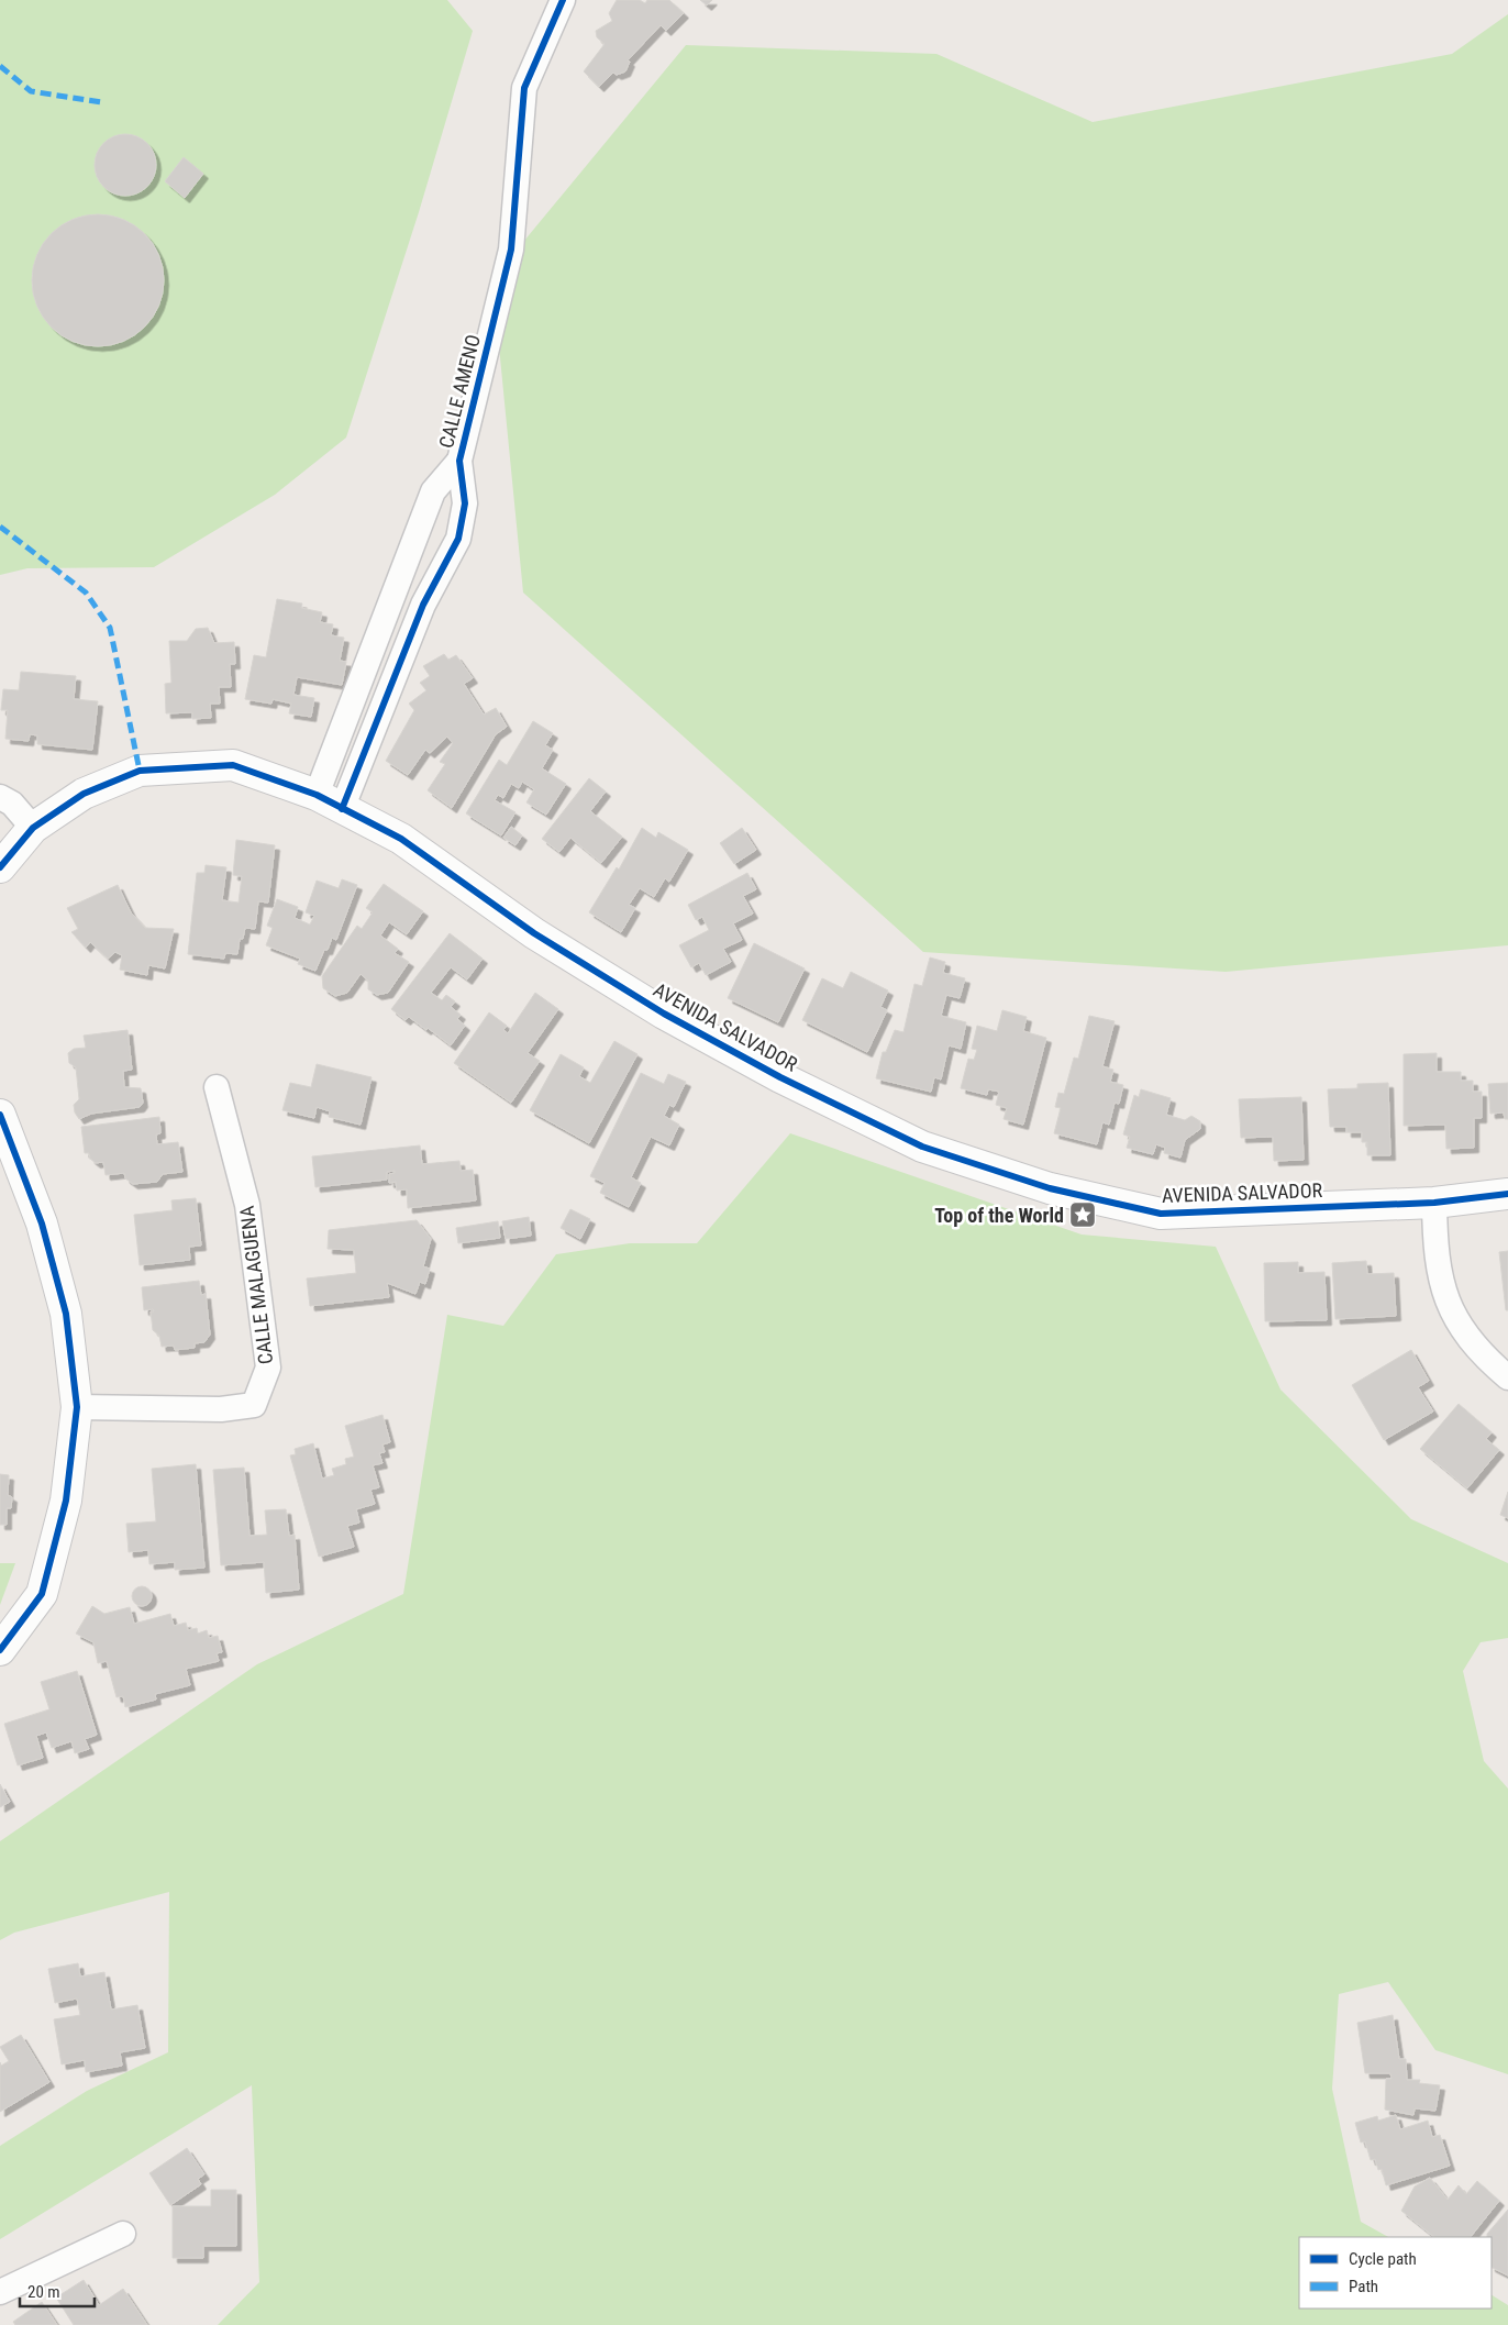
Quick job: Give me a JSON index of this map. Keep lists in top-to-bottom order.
{
  "streets": {
    "street": ["CALLE AMENO", "AVENIDA SALVADOR", "CALLE MALAGUENA"]
  },
  "crossings": [
    ["CALLE AMENO", "AVENIDA SALVADOR"]
  ],
  "places": {
    "place": ["Top of the World"]
  },
  "legend": ["Cycle path", "Path"],
  "scale_bar": "20 m"
}
